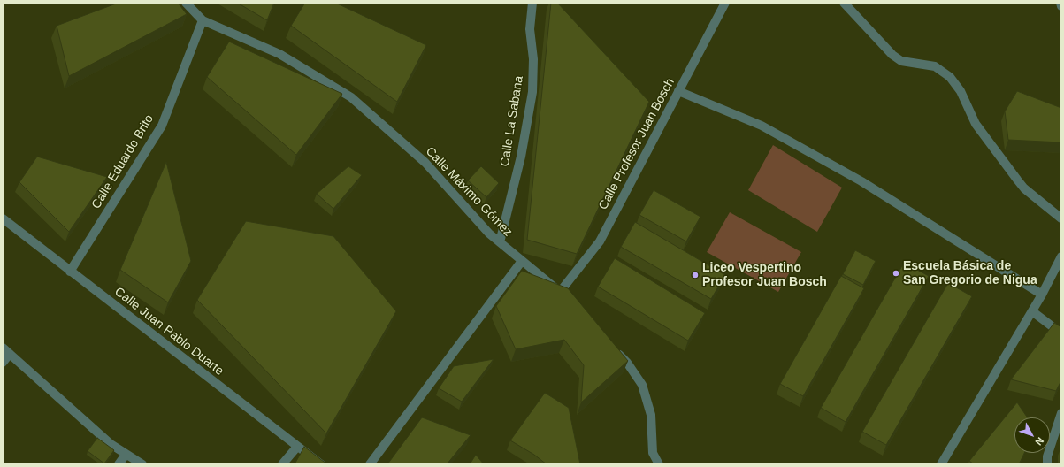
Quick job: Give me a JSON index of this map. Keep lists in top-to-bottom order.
{
  "streets": {
    "street": [
      "Calle La Sabana",
      "Calle Profesor Juan Bosch",
      "Calle Eduardo Brito",
      "Calle Máximo Gómez",
      "Calle Juan Pablo Duarte"
    ]
  },
  "crossings": [
    ["Calle La Sabana", "Calle Máximo Gómez"],
    ["Calle Profesor Juan Bosch", "Calle Máximo Gómez"],
    ["Calle Eduardo Brito", "Calle Máximo Gómez"],
    ["Calle Eduardo Brito", "Calle Juan Pablo Duarte"]
  ],
  "places": ["Escuela Básica de San Gregorio de Nigua", "Liceo Vespertino Profesor Juan Bosch"],
  "north": "bottom right"
}
